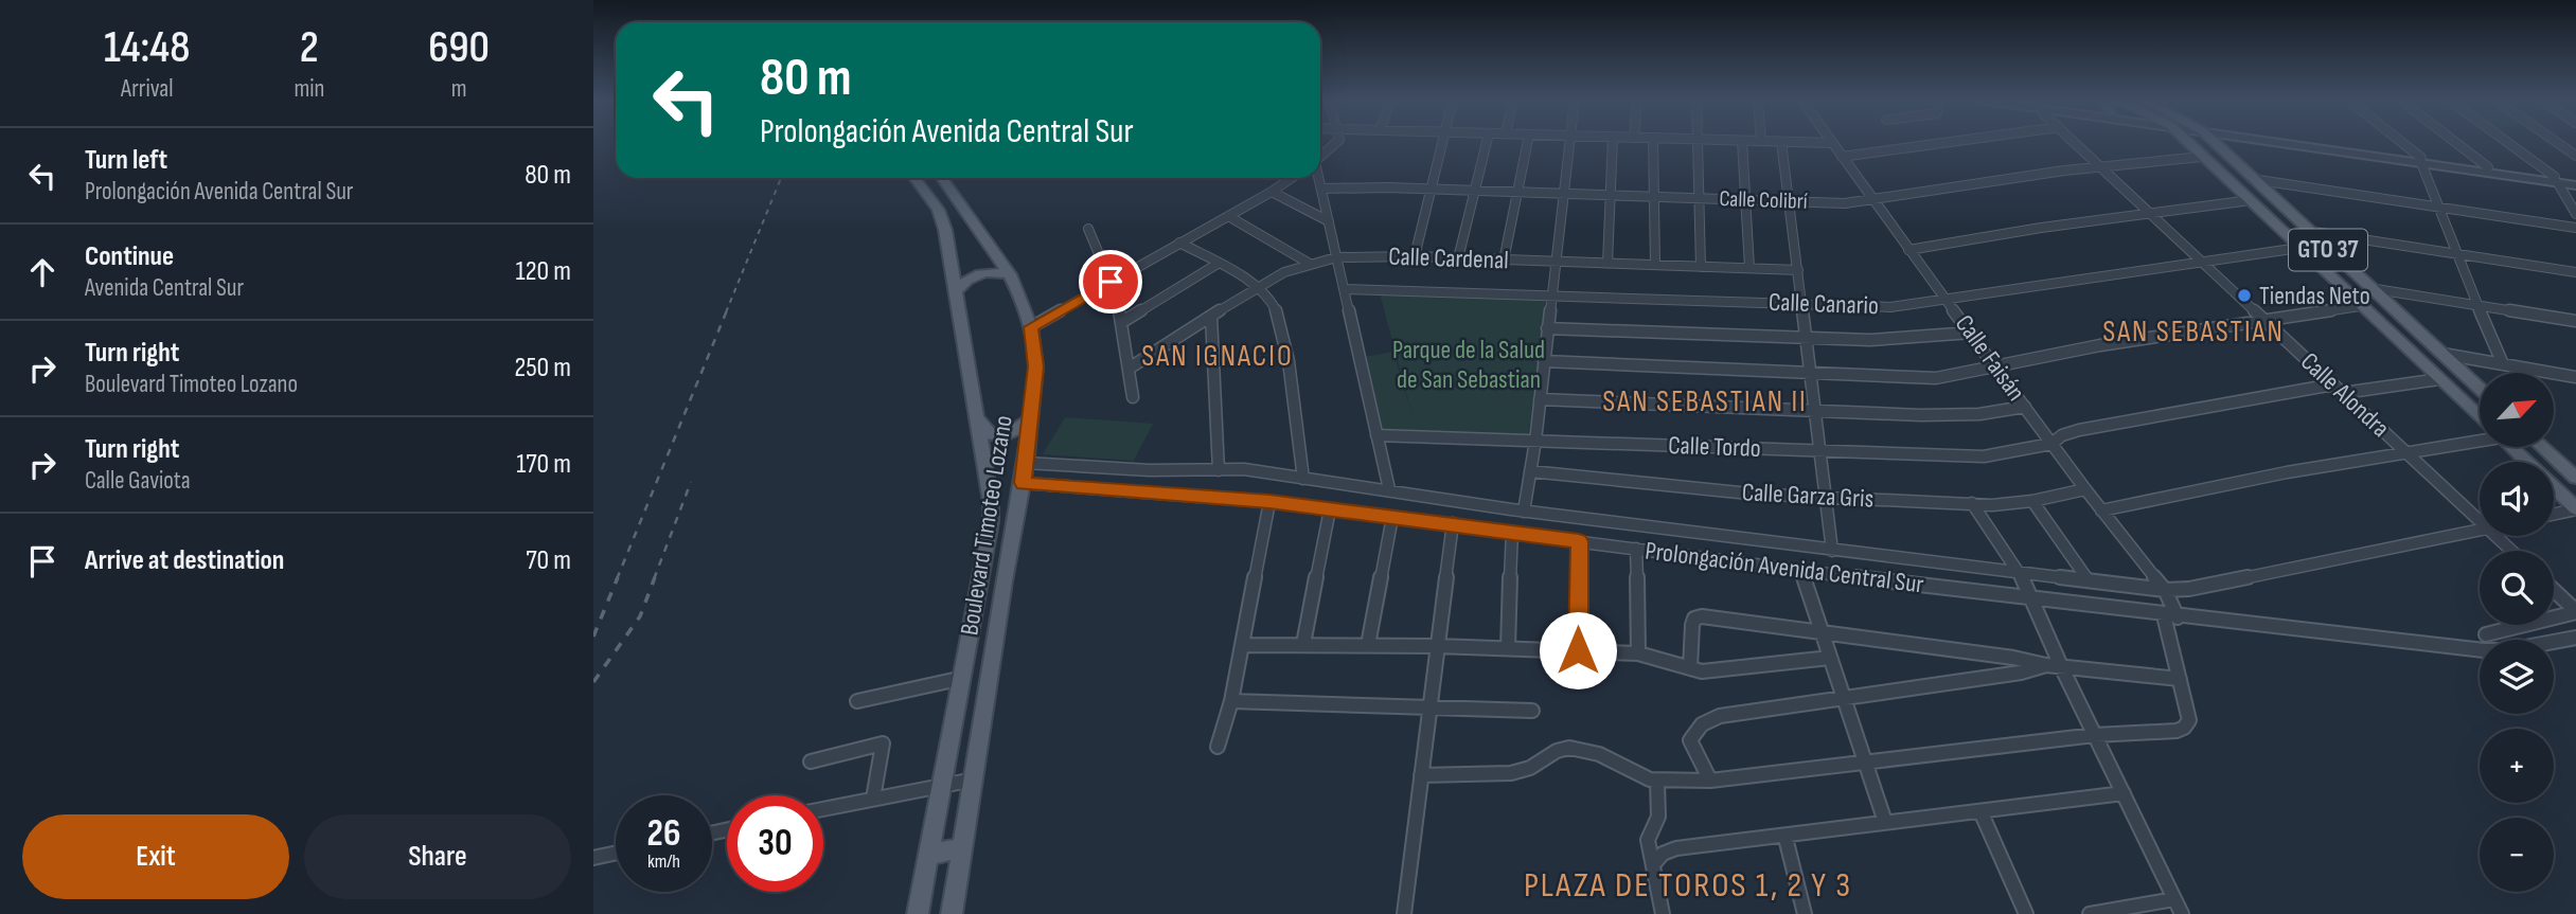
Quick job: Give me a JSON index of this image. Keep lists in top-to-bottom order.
{
  "streets": {
    "main road": ["GTO 37", "Boulevard Timoteo Lozano"],
    "street": [
      "Calle Colibrí",
      "Calle Cardenal",
      "Calle Canario",
      "Calle Faisán",
      "Calle Alondra",
      "Calle Tordo",
      "Calle Garza Gris",
      "Prolongación Avenida Central Sur"
    ]
  },
  "crossings": [
    ["Calle Colibrí", "GTO 37"],
    ["Calle Colibrí", "Calle Faisán"],
    ["Calle Colibrí", "Calle Alondra"],
    ["GTO 37", "Calle Canario"],
    ["Calle Canario", "Calle Faisán"],
    ["Calle Canario", "Calle Alondra"],
    ["Calle Faisán", "Calle Tordo"],
    ["Calle Faisán", "Calle Garza Gris"],
    ["Calle Faisán", "Prolongación Avenida Central Sur"],
    ["Calle Alondra", "Calle Tordo"],
    ["Boulevard Timoteo Lozano", "Prolongación Avenida Central Sur"]
  ],
  "districts": [
    "SAN SEBASTIAN",
    "SAN IGNACIO",
    "SAN SEBASTIAN II",
    "PLAZA DE TOROS 1, 2 Y 3"
  ],
  "parks": ["Parque de la Salud de San Sebastian"],
  "places": ["Tiendas Neto"],
  "north": "top right",
  "page": {
    "eta": [
      "14:48",
      "Arrival",
      "2",
      "min",
      "690",
      "m"
    ],
    "turn": ["80 m", "Prolongación Avenida Central Sur"],
    "list": [
      {
        "name": "Turn left",
        "note": "Prolongación Avenida Central Sur",
        "value": "80 m"
      },
      {
        "name": "Continue",
        "note": "Avenida Central Sur",
        "value": "120 m"
      },
      {
        "name": "Turn right",
        "note": "Boulevard Timoteo Lozano",
        "value": "250 m"
      },
      {
        "name": "Turn right",
        "note": "Calle Gaviota",
        "value": "170 m"
      },
      {
        "name": "Arrive at destination",
        "value": "70 m"
      }
    ],
    "map_buttons": ["+", "−"],
    "speed": "26 km/h",
    "limit": "30",
    "buttons": ["Exit", "Share"]
  }
}
